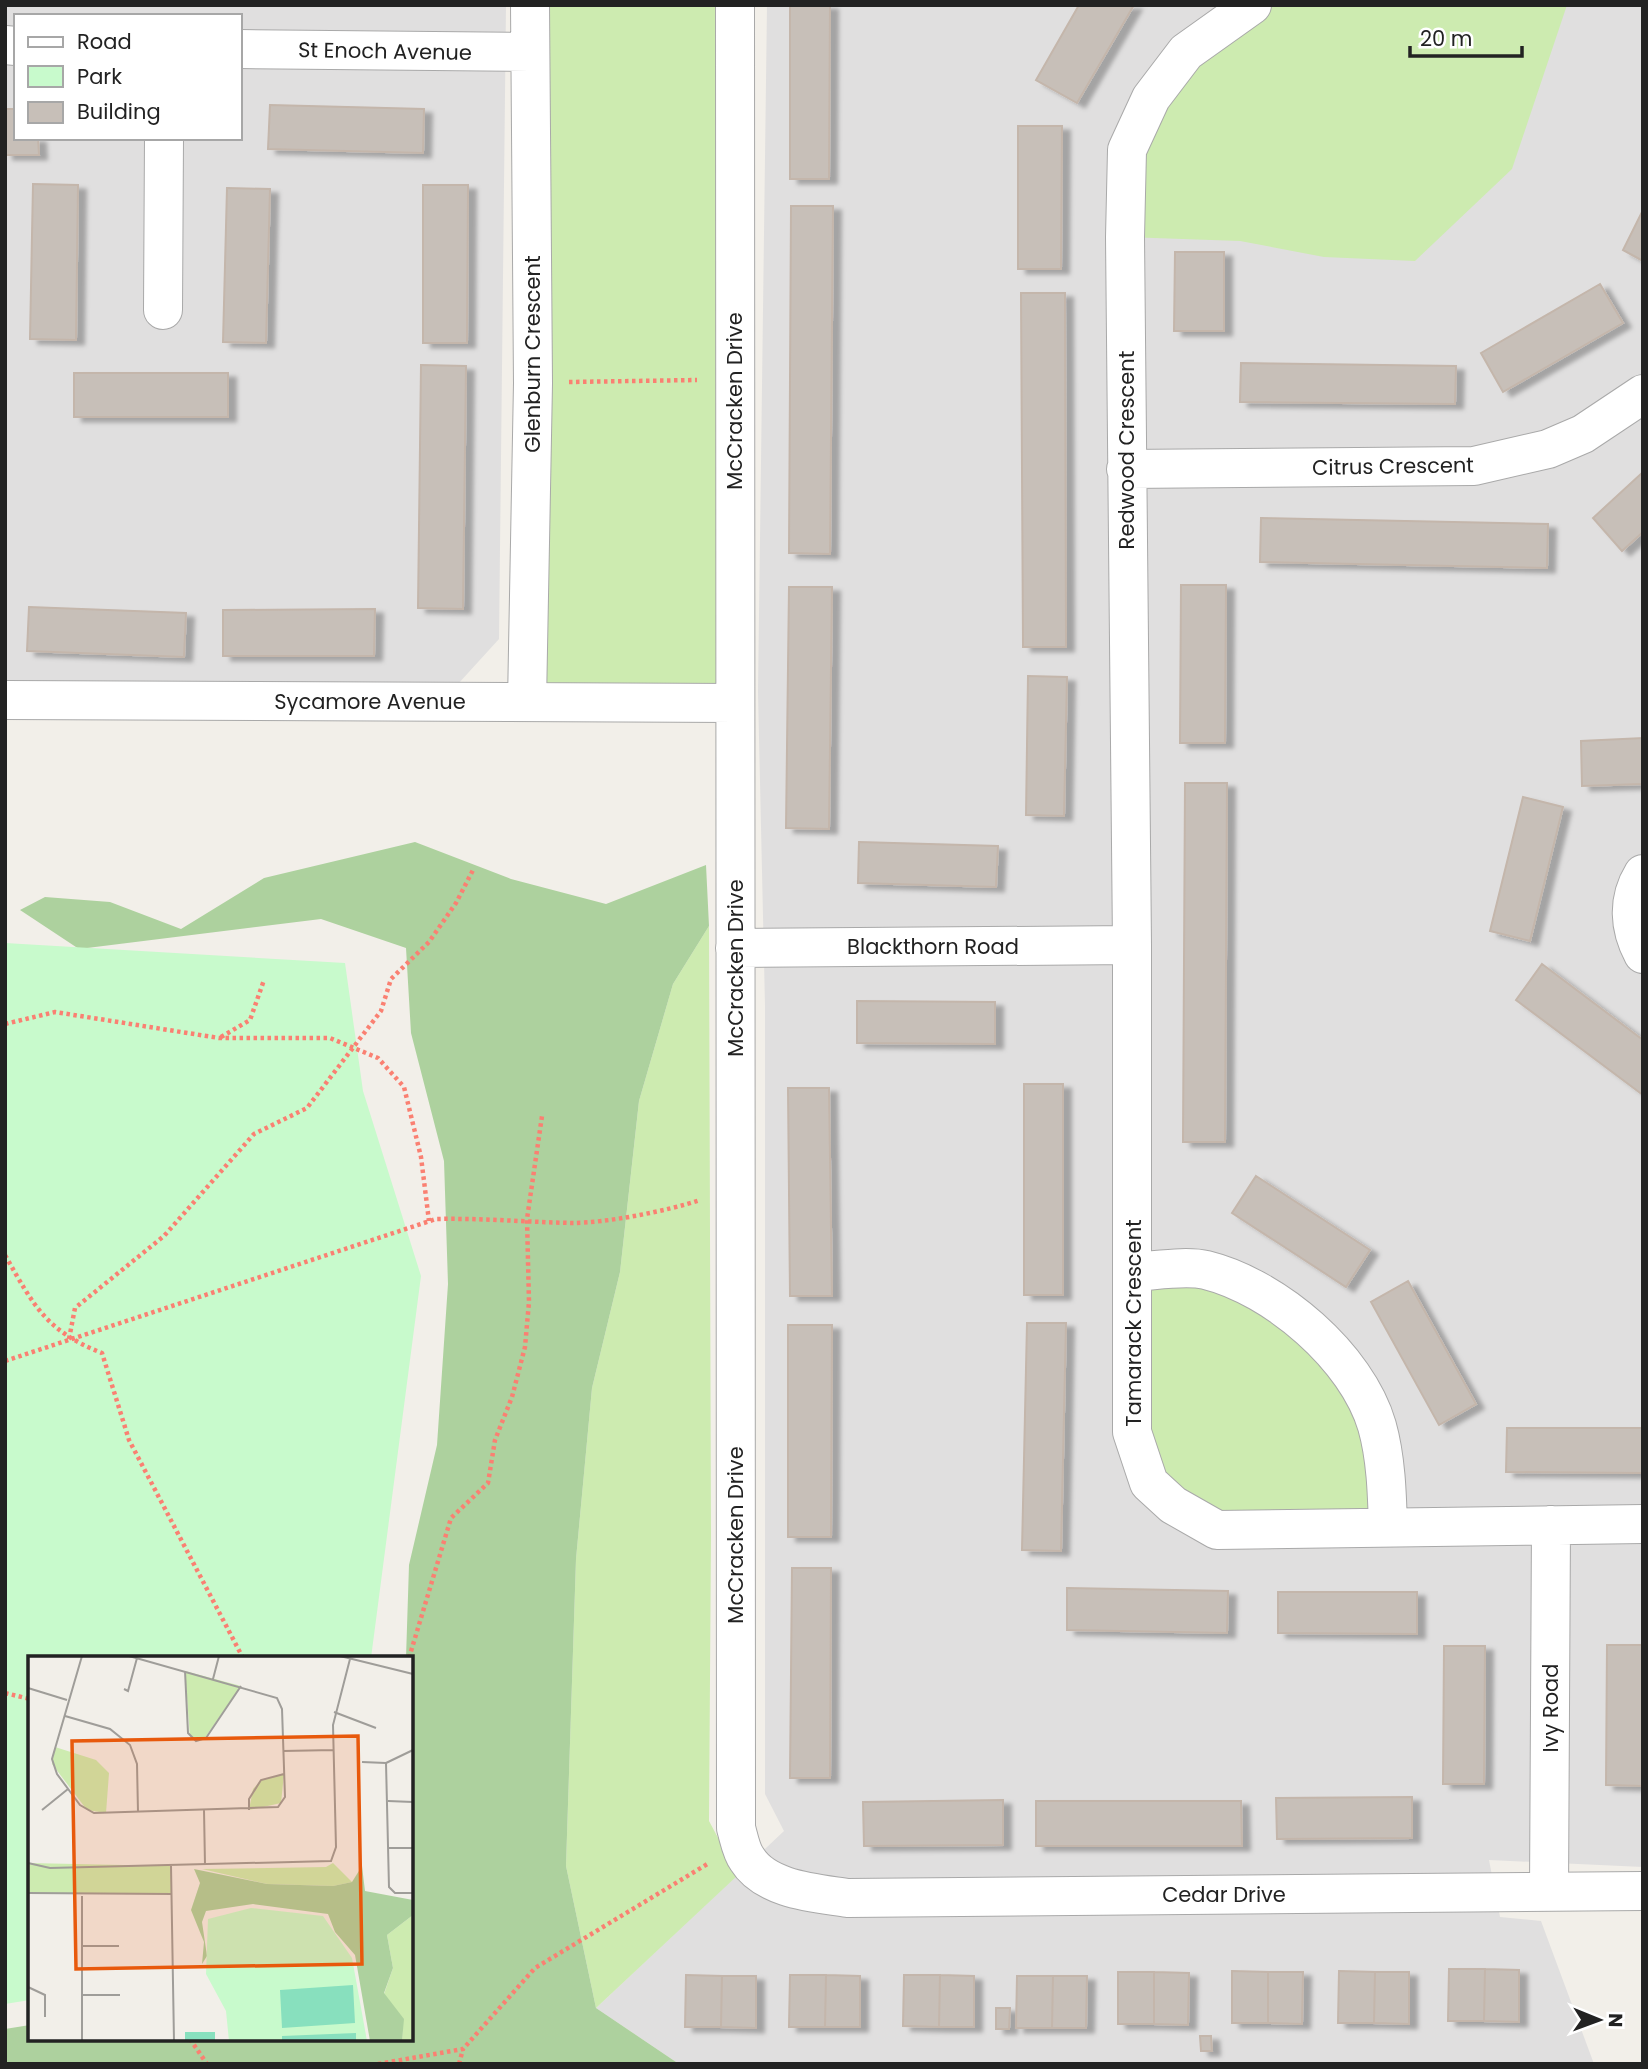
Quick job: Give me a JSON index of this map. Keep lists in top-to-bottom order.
{
  "streets": {
    "street": [
      "St Enoch Avenue",
      "Glenburn Crescent",
      "McCracken Drive",
      "Redwood Crescent",
      "Citrus Crescent",
      "Sycamore Avenue",
      "Blackthorn Road",
      "Tamarack Crescent",
      "Ivy Road",
      "Cedar Drive"
    ]
  },
  "crossings": [
    ["St Enoch Avenue", "Glenburn Crescent"],
    ["Glenburn Crescent", "Sycamore Avenue"],
    ["McCracken Drive", "Sycamore Avenue"],
    ["McCracken Drive", "Blackthorn Road"],
    ["McCracken Drive", "Cedar Drive"],
    ["Redwood Crescent", "Citrus Crescent"],
    ["Redwood Crescent", "Blackthorn Road"],
    ["Redwood Crescent", "Tamarack Crescent"],
    ["Blackthorn Road", "Tamarack Crescent"],
    ["Tamarack Crescent", "Ivy Road"],
    ["Ivy Road", "Cedar Drive"]
  ],
  "legend": ["Road", "Park", "Building"],
  "scale_bar": "20 m",
  "north": "right"
}
